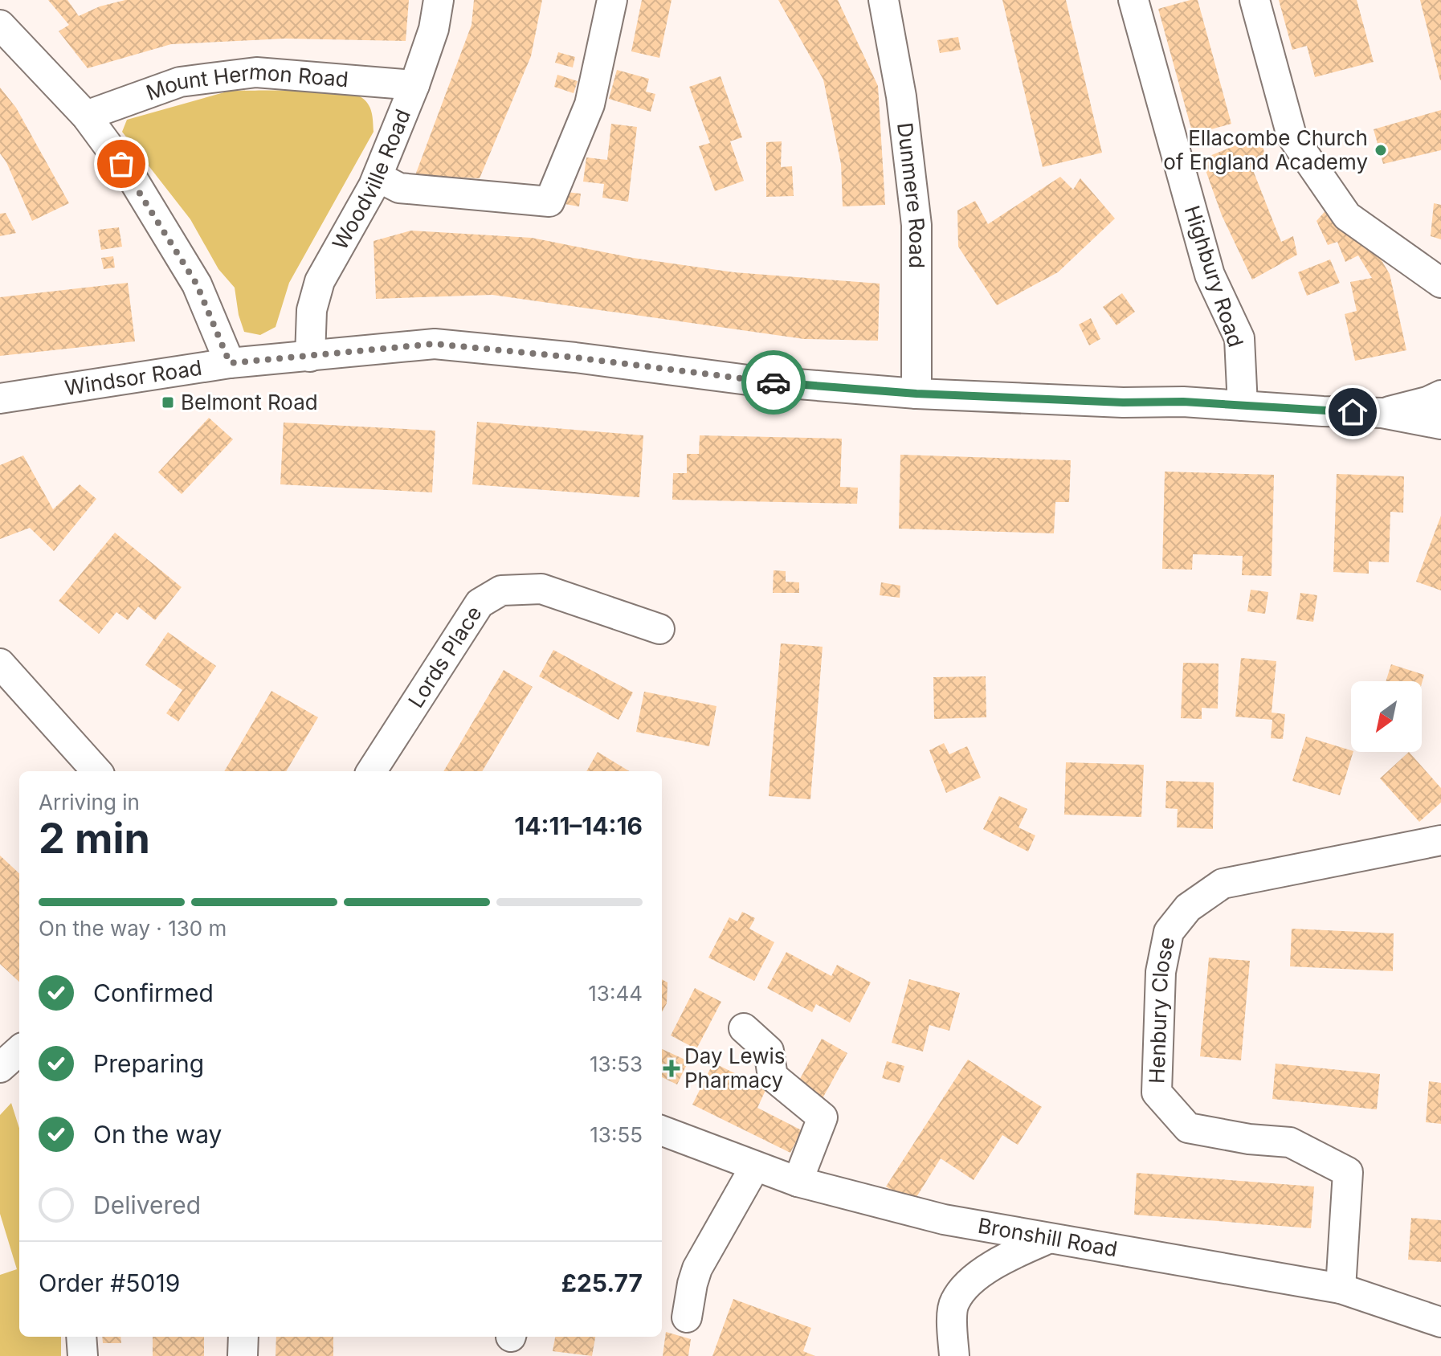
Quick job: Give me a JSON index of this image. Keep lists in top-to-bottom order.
{
  "streets": {
    "street": [
      "Mount Hermon Road",
      "Woodville Road",
      "Dunmere Road",
      "Highbury Road",
      "Windsor Road",
      "Lords Place",
      "Henbury Close",
      "Bronshill Road"
    ]
  },
  "crossings": [
    ["Mount Hermon Road", "Woodville Road"],
    ["Woodville Road", "Windsor Road"],
    ["Dunmere Road", "Windsor Road"],
    ["Highbury Road", "Windsor Road"],
    ["Henbury Close", "Bronshill Road"]
  ],
  "places": {
    "other": ["Ellacombe Church of England Academy"],
    "transit": ["Belmont Road"],
    "health": ["Day Lewis Pharmacy"]
  },
  "north": "bottom left",
  "page": {
    "heading": ["2 min", "Arriving in", "14:11–14:16"],
    "panel": ["Order #5019", "£25.77"],
    "bar": "On the way · 130 m",
    "list": [
      ["Confirmed", "13:44"],
      ["Preparing", "13:53"],
      ["On the way", "13:55"],
      "Delivered"
    ]
  }
}
